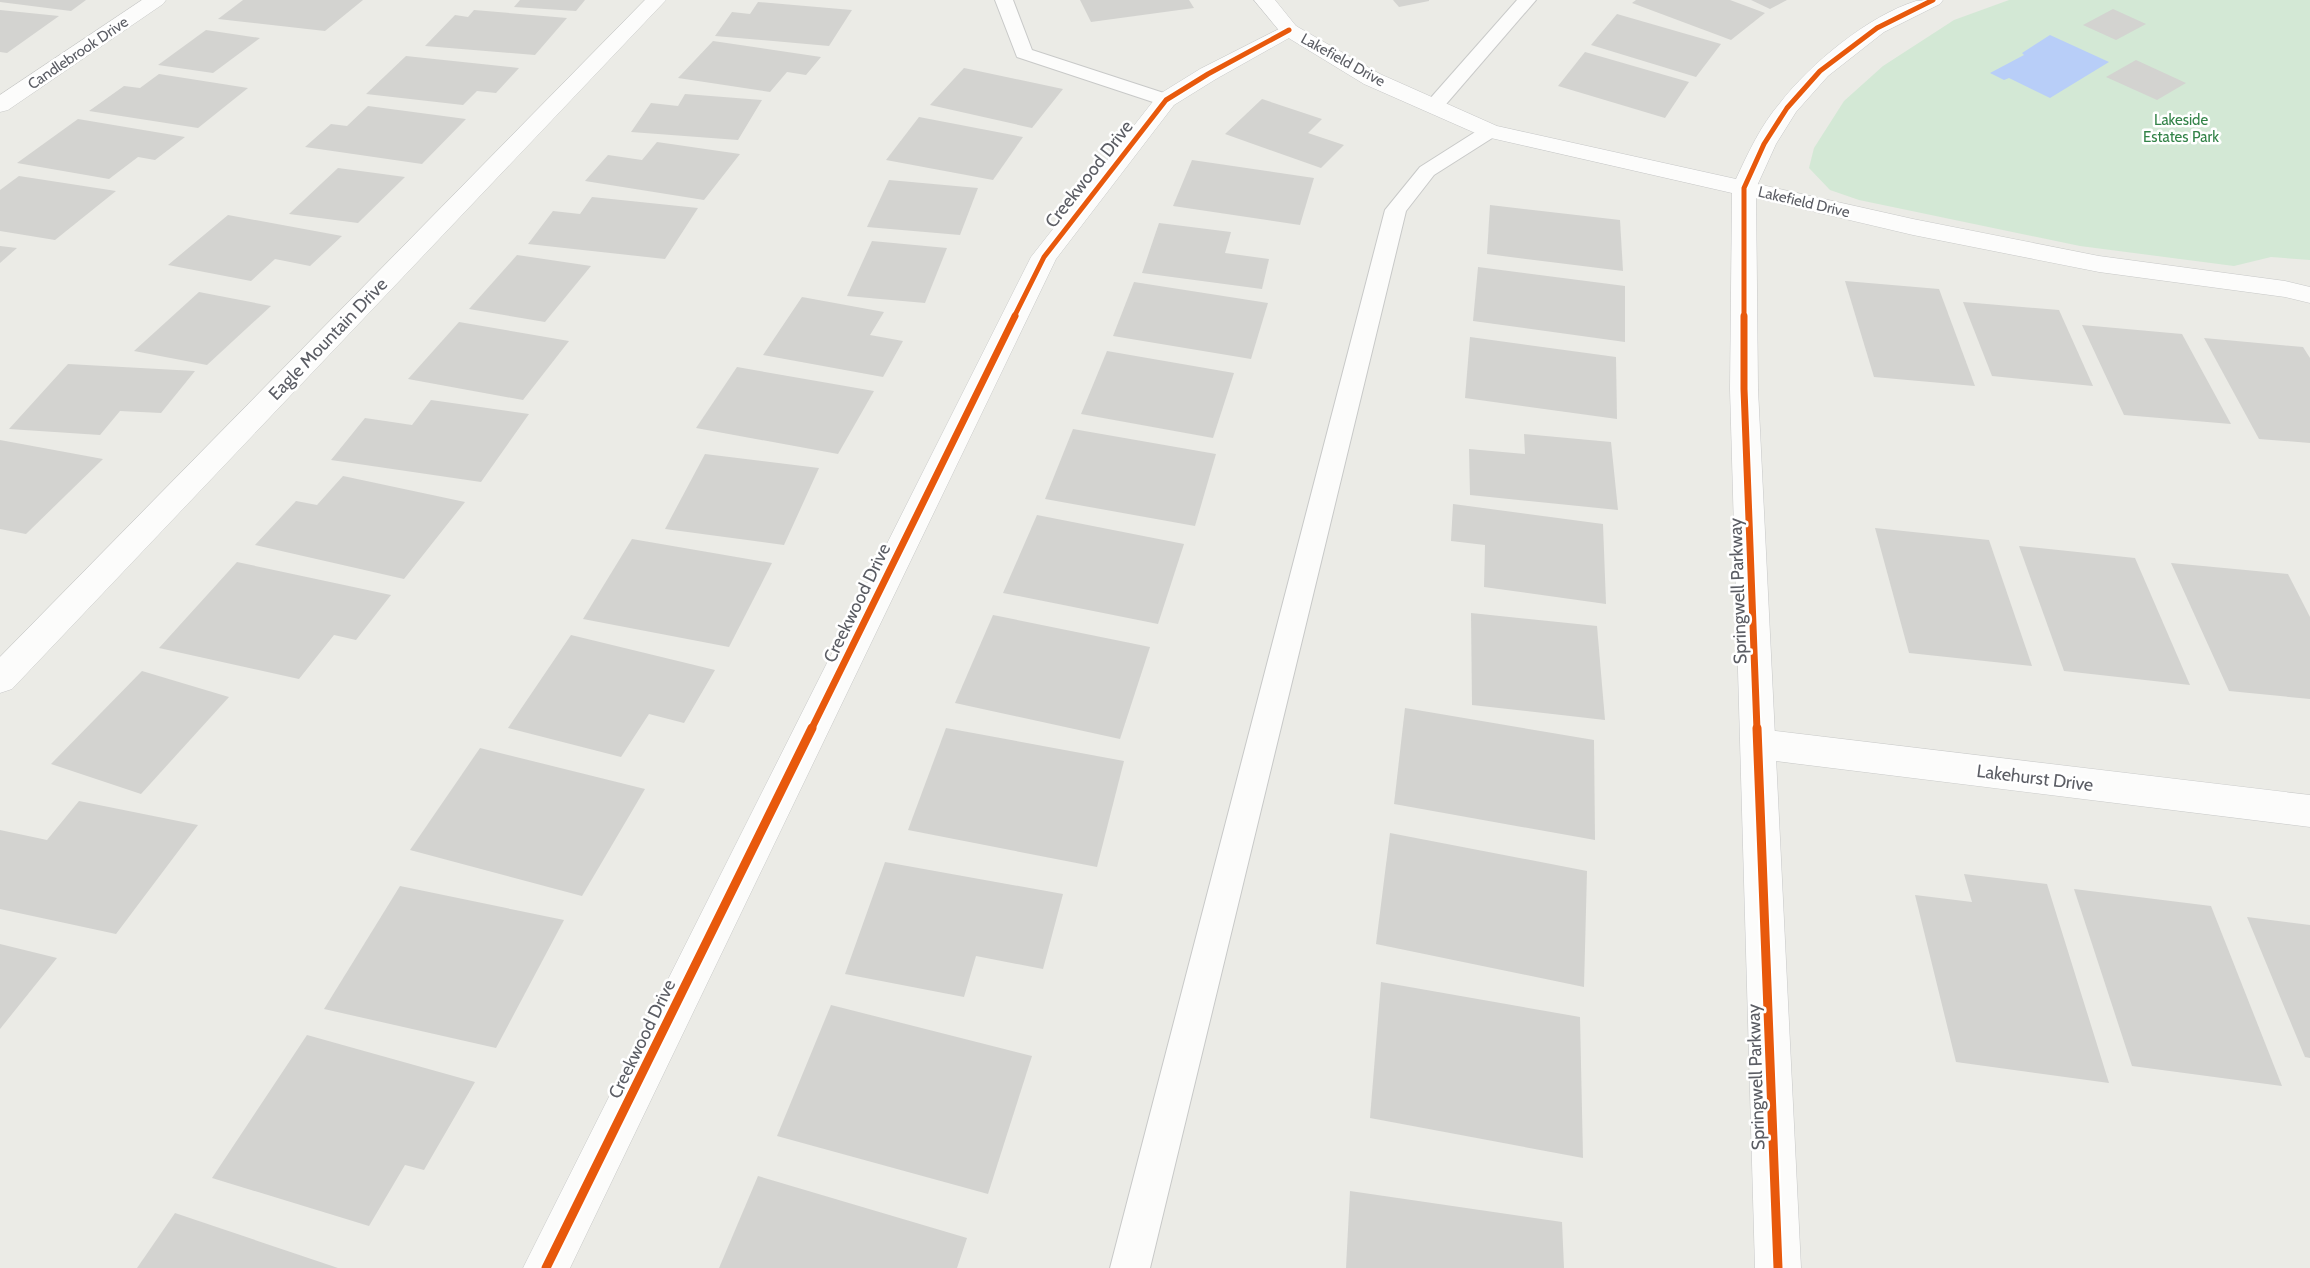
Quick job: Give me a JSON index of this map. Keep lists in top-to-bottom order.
{
  "streets": {
    "street": [
      "Candlebrook Drive",
      "Lakefield Drive",
      "Creekwood Drive",
      "Eagle Mountain Drive",
      "Springwell Parkway",
      "Lakehurst Drive"
    ]
  },
  "crossings": [
    ["Lakefield Drive", "Creekwood Drive"],
    ["Lakefield Drive", "Springwell Parkway"],
    ["Springwell Parkway", "Lakehurst Drive"]
  ],
  "parks": ["Lakeside Estates Park"]
}
